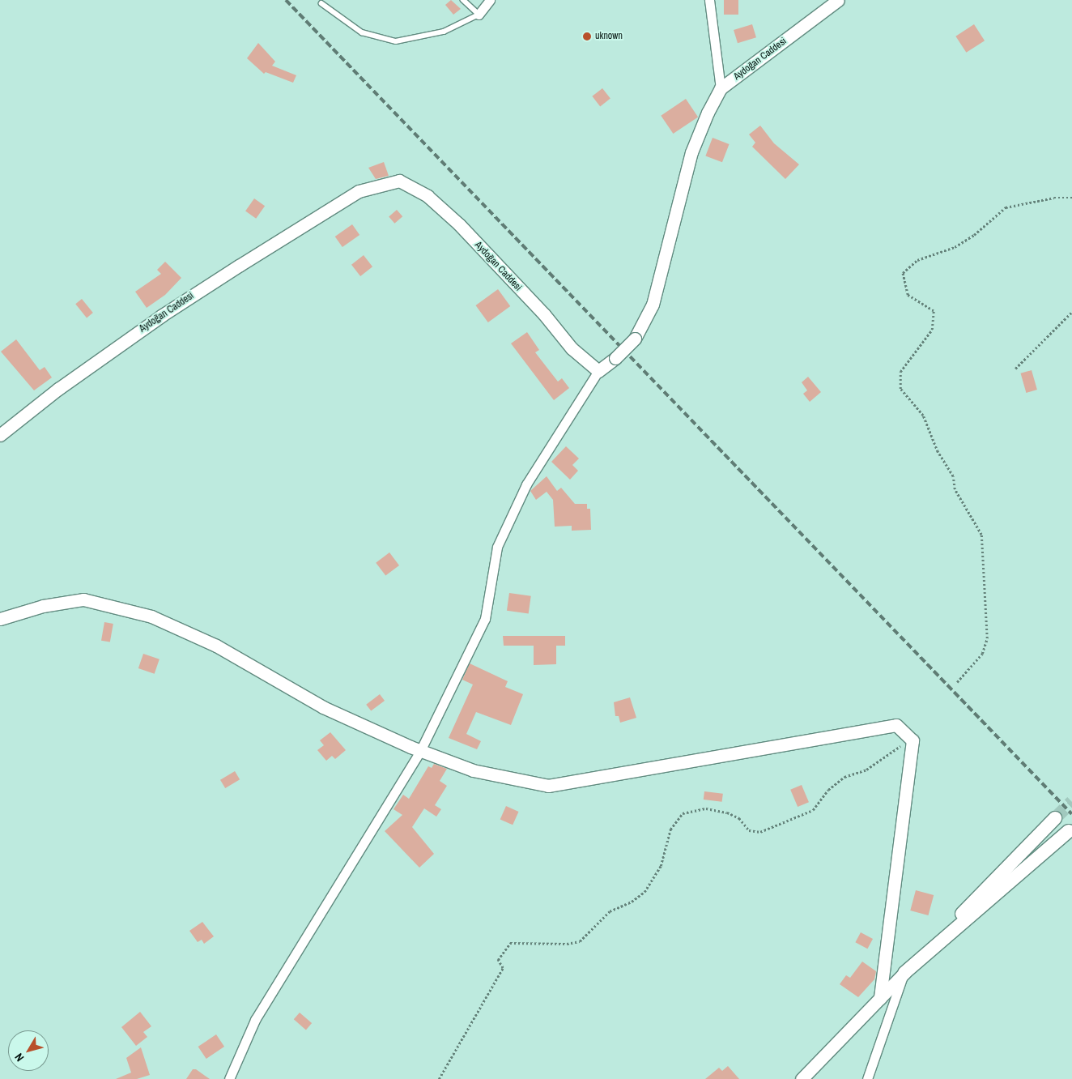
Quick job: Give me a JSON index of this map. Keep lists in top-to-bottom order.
{
  "streets": {
    "street": ["Aydoğan Caddesi"]
  },
  "places": ["uknown"],
  "north": "bottom left"
}
